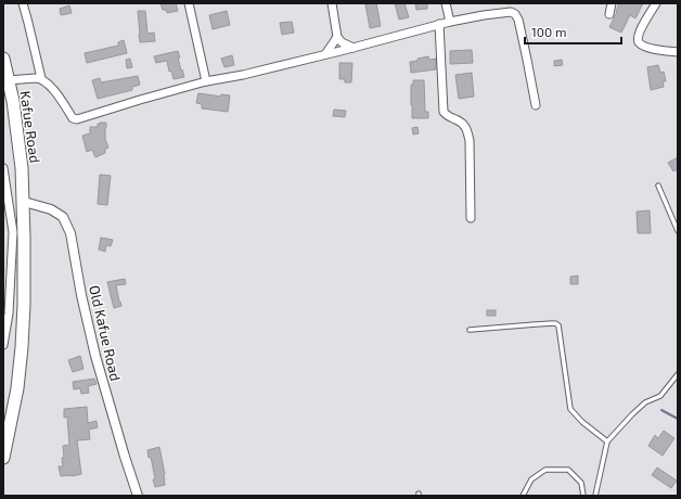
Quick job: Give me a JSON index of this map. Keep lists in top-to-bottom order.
{
  "streets": {
    "highway": ["Kafue Road"],
    "street": ["Old Kafue Road"]
  },
  "crossings": [
    ["Kafue Road", "Old Kafue Road"]
  ],
  "scale_bar": "100 m"
}
